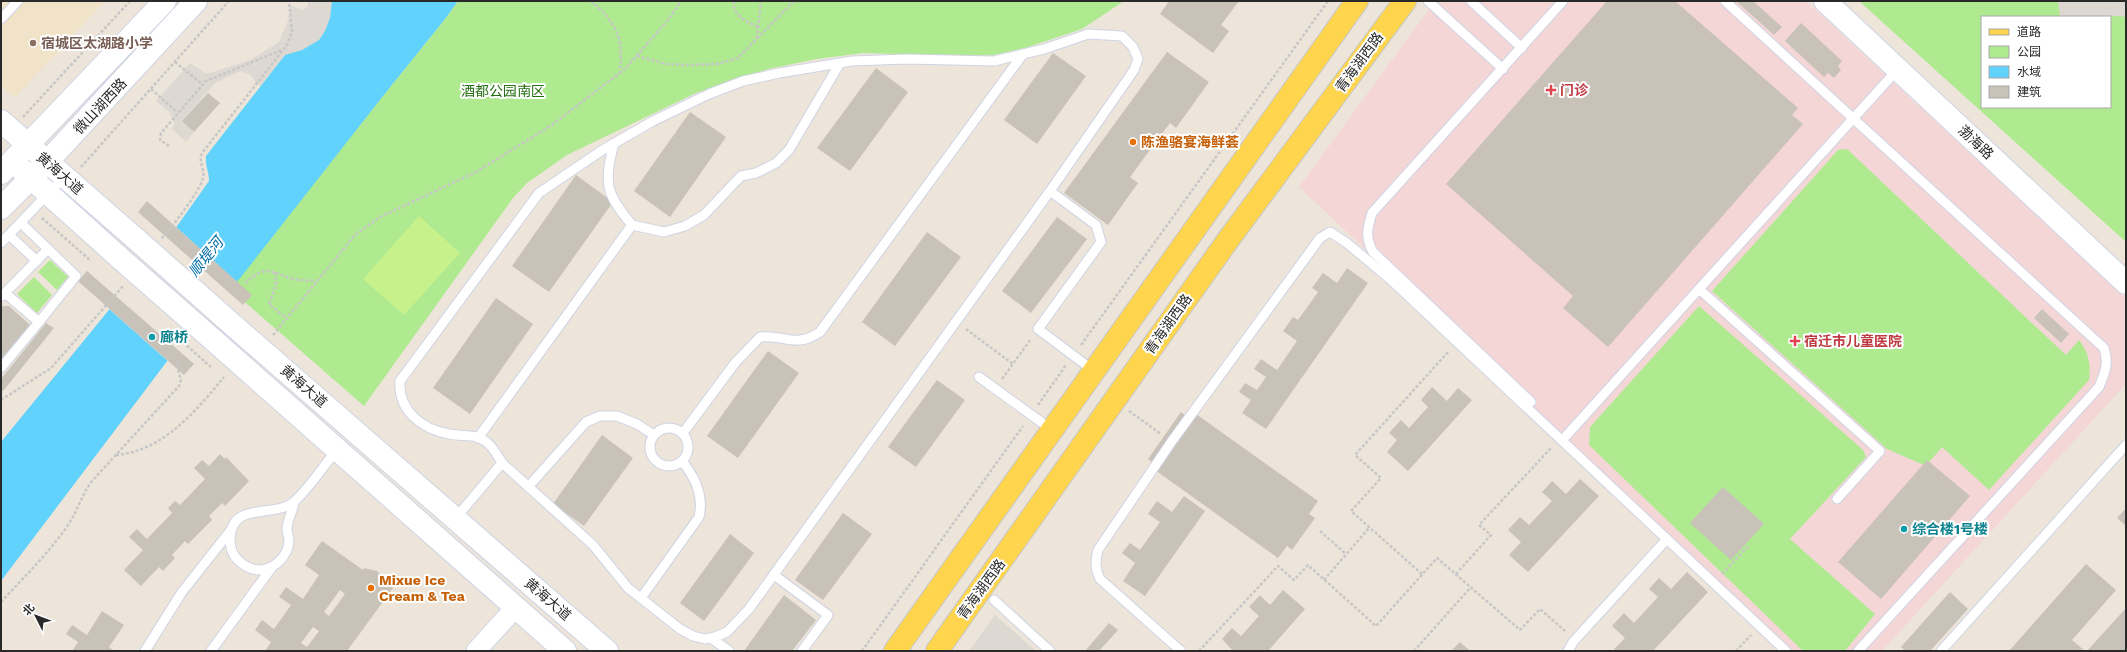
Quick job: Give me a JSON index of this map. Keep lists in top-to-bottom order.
{
  "streets": {
    "main road": ["青海湖西路"],
    "street": ["微山湖西路", "渤海路", "黄海大道"]
  },
  "crossings": [
    ["微山湖西路", "黄海大道"]
  ],
  "water": ["顺堤河"],
  "parks": ["酒都公园南区"],
  "places": {
    "other": [
      "宿城区太湖路小学",
      "陈渔骆宴海鲜荟",
      "廊桥",
      "综合楼1号楼",
      "Mixue Ice Cream & Tea"
    ],
    "health": ["门诊", "宿迁市儿童医院"]
  },
  "legend": [
    "道路",
    "公园",
    "水域",
    "建筑"
  ],
  "north": "top left"
}
